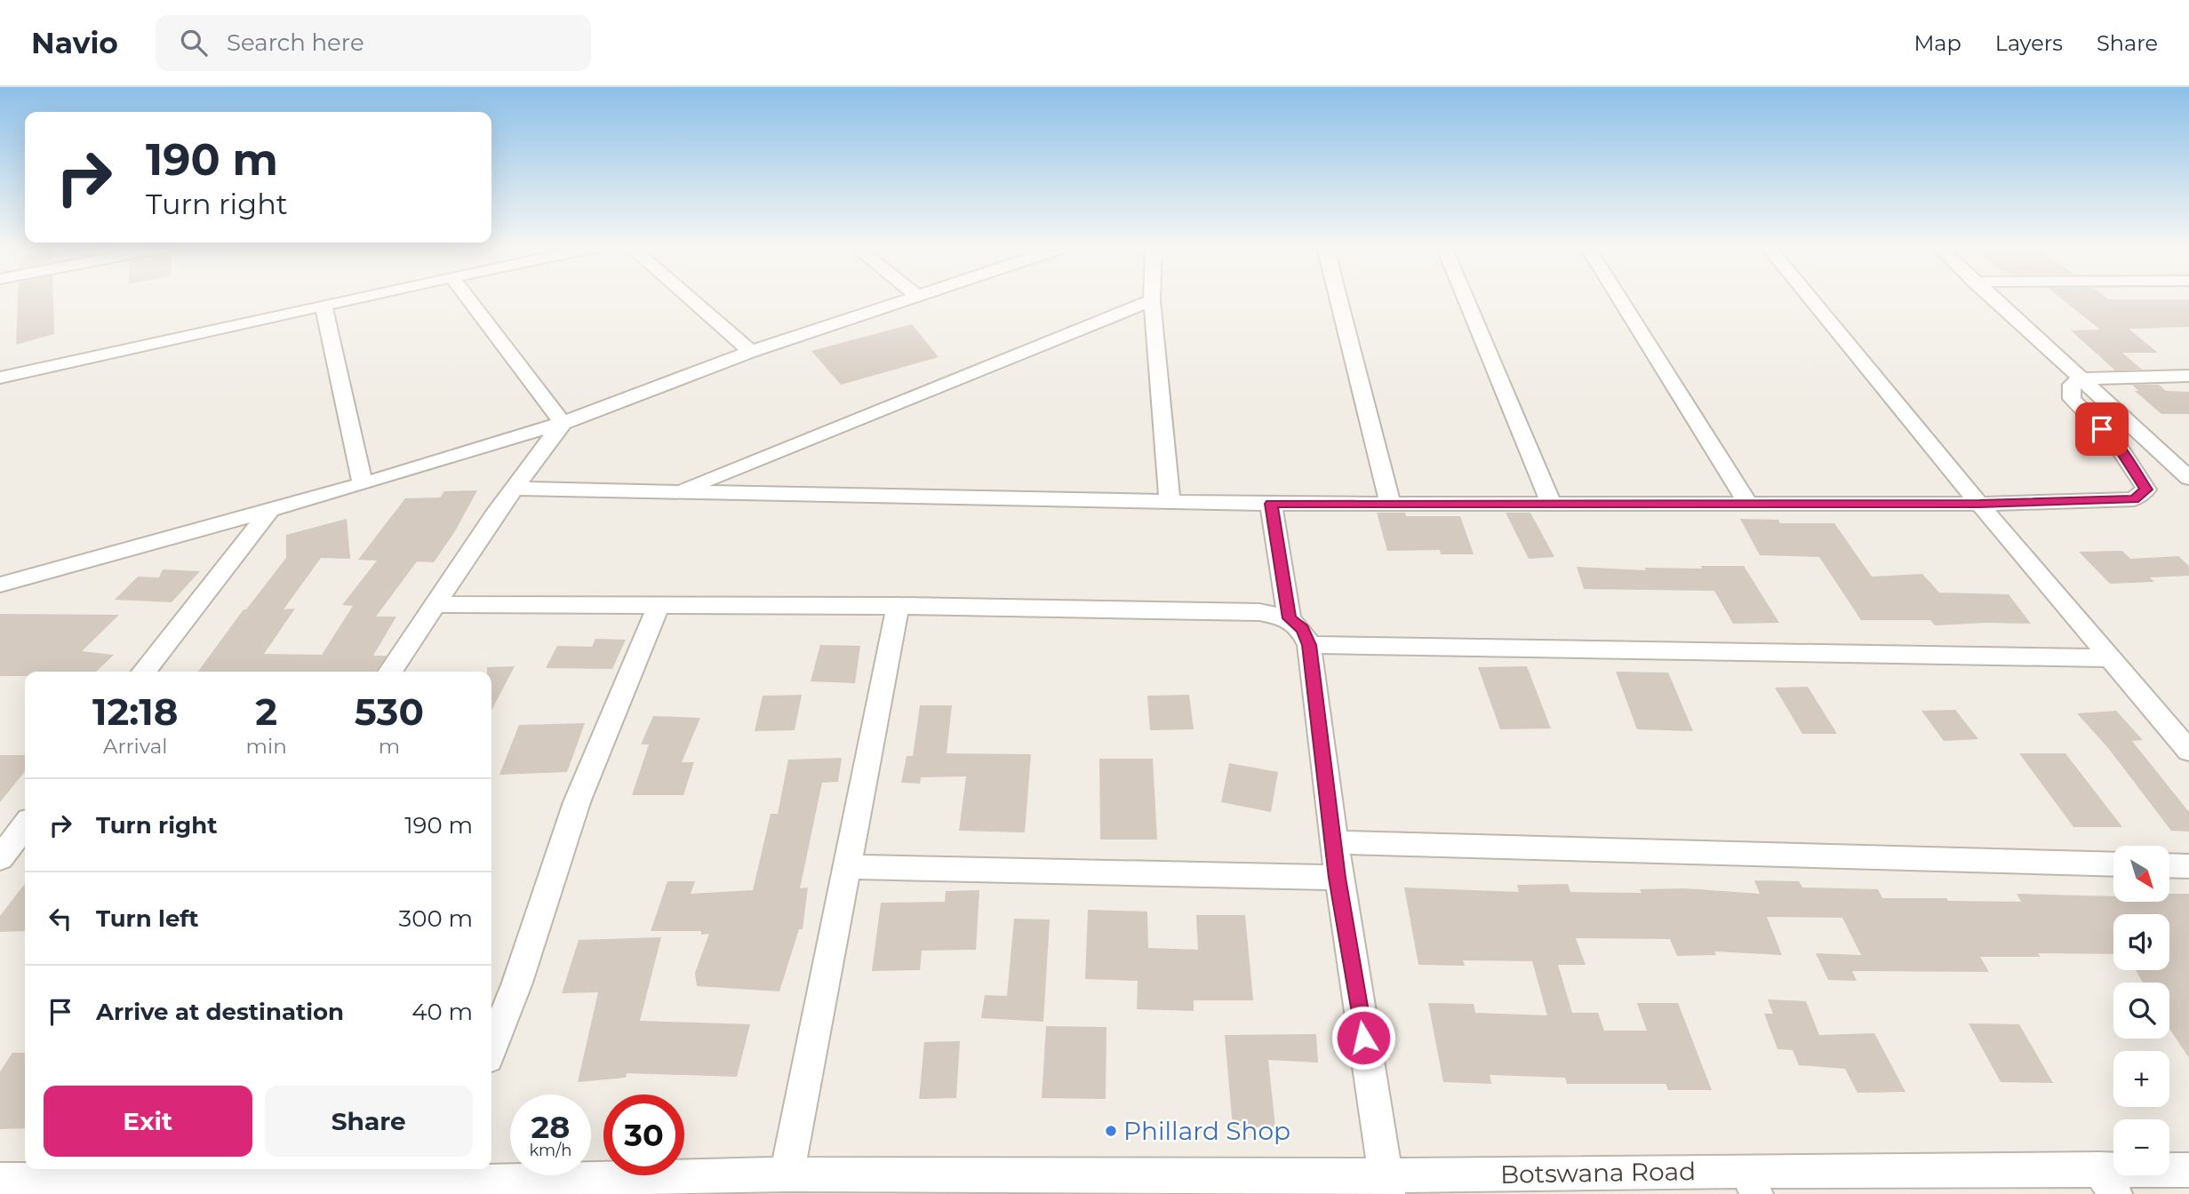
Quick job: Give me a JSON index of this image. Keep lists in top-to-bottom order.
{
  "streets": {
    "street": ["Botswana Road"]
  },
  "places": ["Phillard Shop"],
  "north": "bottom right",
  "page": {
    "header": "Navio",
    "search": "Search here",
    "nav": ["Map", "Layers", "Share"],
    "turn": ["190 m", "Turn right"],
    "eta": [
      "12:18",
      "Arrival",
      "2",
      "min",
      "530",
      "m"
    ],
    "list": [
      {
        "name": "Turn right",
        "value": "190 m"
      },
      {
        "name": "Turn left",
        "value": "300 m"
      },
      {
        "name": "Arrive at destination",
        "value": "40 m"
      }
    ],
    "map_buttons": ["+", "−"],
    "buttons": ["Exit", "Share"],
    "speed": "28 km/h",
    "limit": "30"
  }
}
